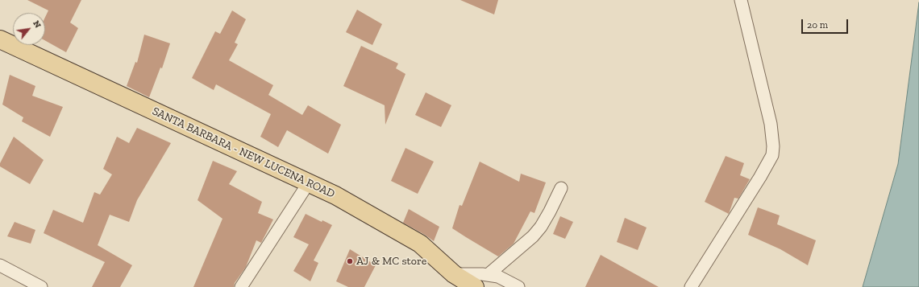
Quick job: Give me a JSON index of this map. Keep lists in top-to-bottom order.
{
  "streets": {
    "main road": ["SANTA BARBARA - NEW LUCENA ROAD"]
  },
  "places": ["AJ & MC store"],
  "scale_bar": "20 m",
  "north": "top right"
}
